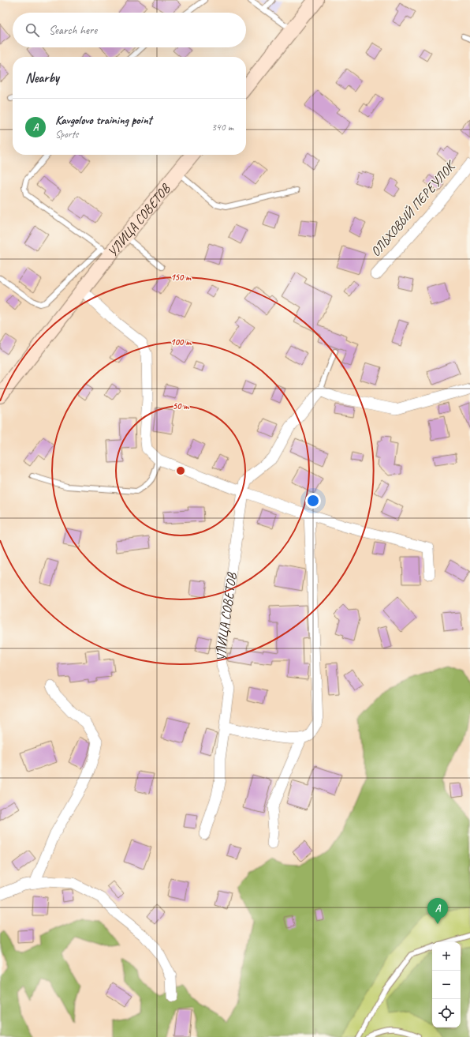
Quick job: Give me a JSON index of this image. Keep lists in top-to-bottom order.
{
  "streets": {
    "main road": ["УЛИЦА СОВЕТОВ"],
    "street": ["ОЛЬХОВЫЙ ПЕРЕУЛОК"]
  },
  "page": {
    "search": "Search here",
    "heading": "Nearby",
    "list": [
      {
        "mark": "A",
        "name": "Kavgolovo training point",
        "note": "Sports",
        "value": "340 m"
      }
    ],
    "pins": "A",
    "map_buttons": ["+", "−"]
  },
  "rings": ["150 m", "100 m", "50 m"]
}
